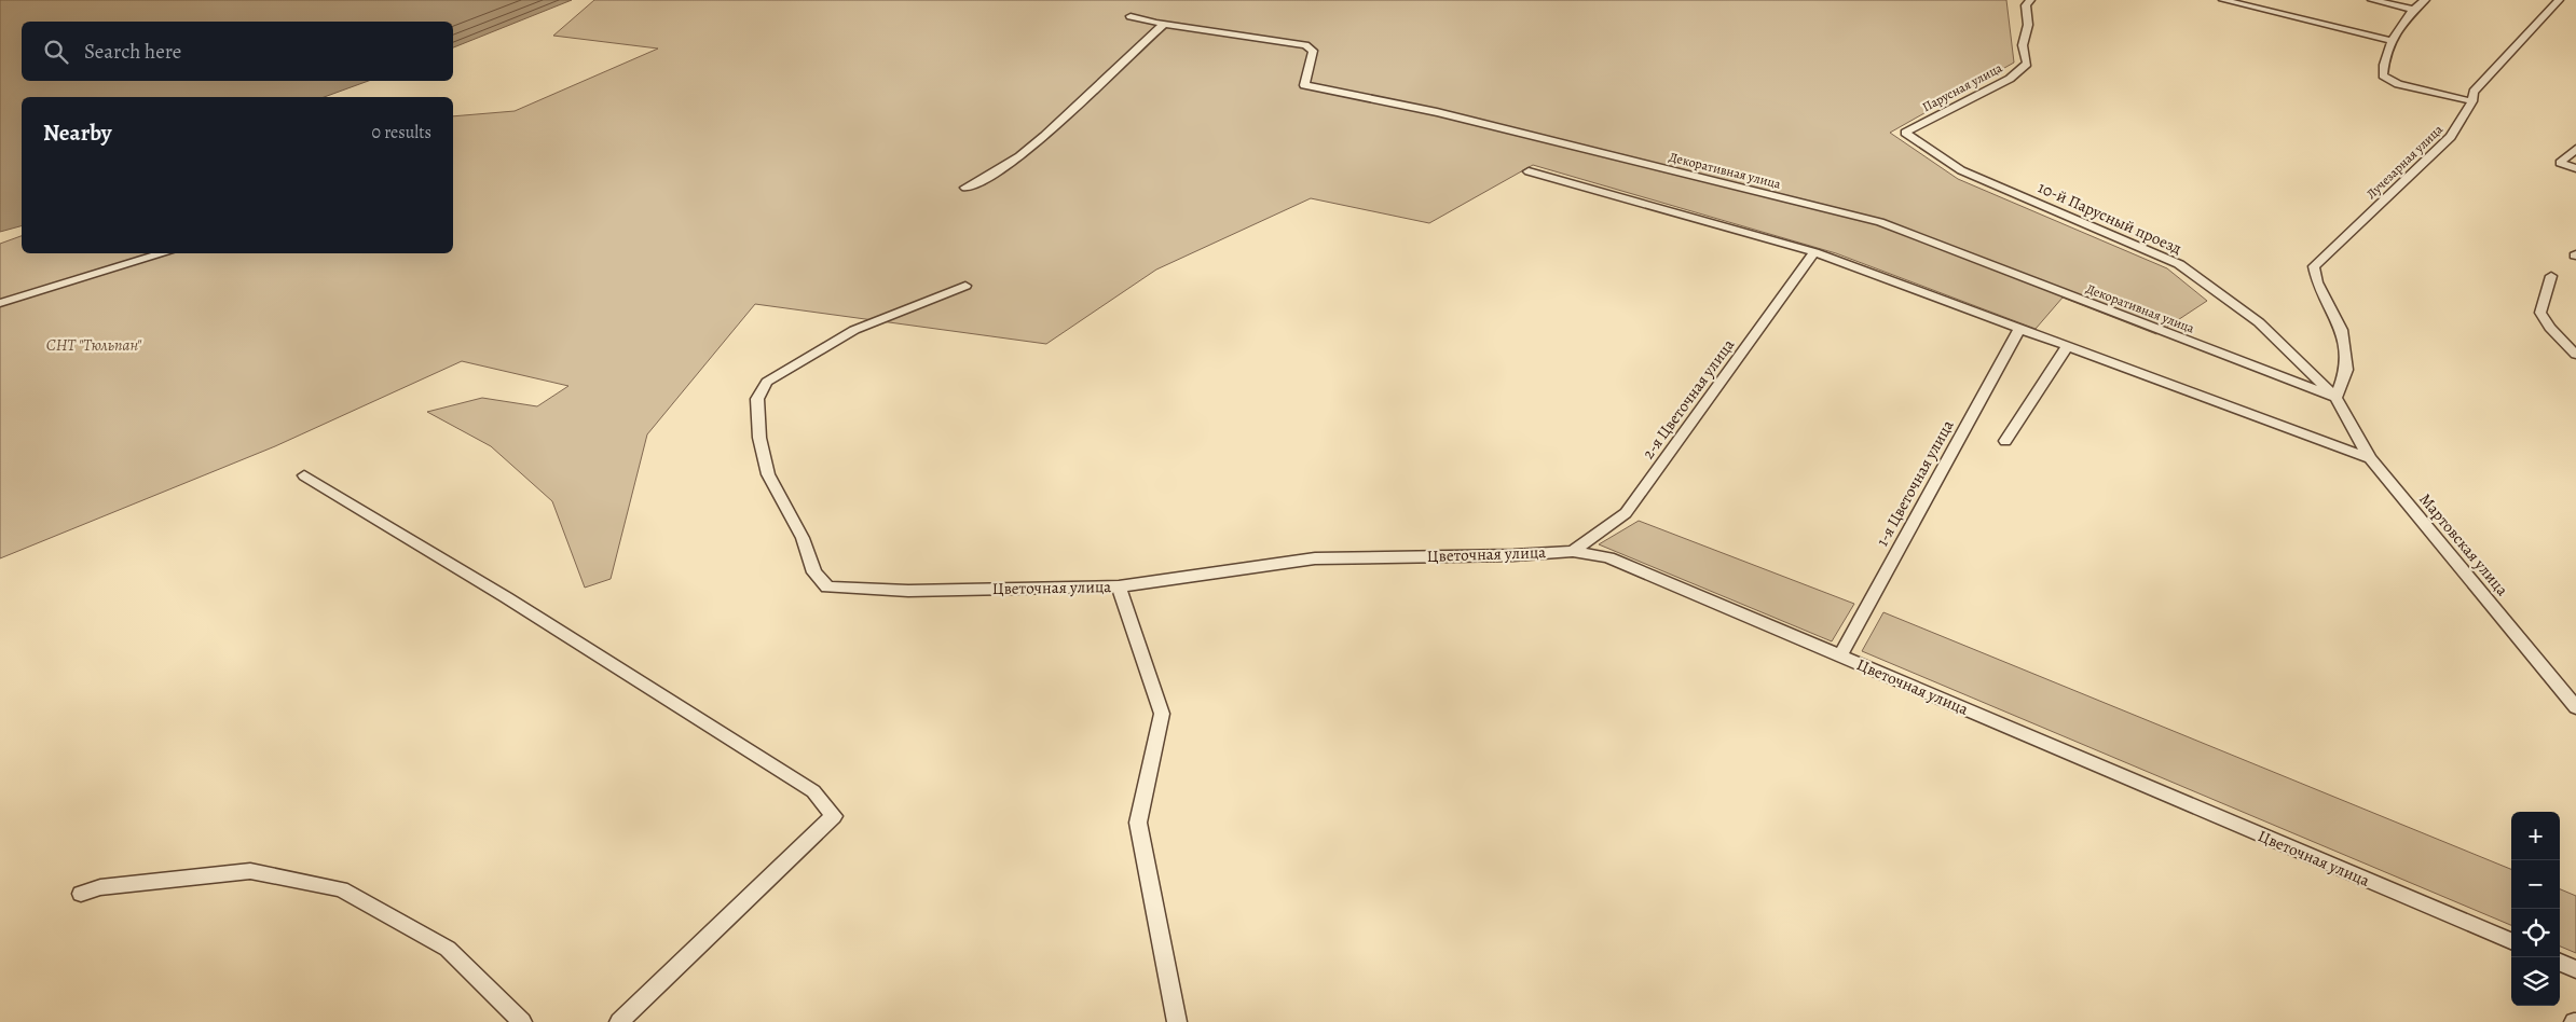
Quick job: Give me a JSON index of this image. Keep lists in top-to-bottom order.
{
  "streets": {
    "street": [
      "Парусная улица",
      "Лучезарная улица",
      "Декоративная улица",
      "10-й Парусный проезд",
      "2-я Цветочная улица",
      "1-я Цветочная улица",
      "Мартовская улица",
      "Цветочная улица"
    ]
  },
  "crossings": [
    ["Парусная улица", "10-й Парусный проезд"],
    ["Лучезарная улица", "Декоративная улица"],
    ["Лучезарная улица", "10-й Парусный проезд"],
    ["Лучезарная улица", "Мартовская улица"],
    ["Декоративная улица", "10-й Парусный проезд"],
    ["Декоративная улица", "Мартовская улица"],
    ["10-й Парусный проезд", "Мартовская улица"],
    ["2-я Цветочная улица", "Цветочная улица"],
    ["1-я Цветочная улица", "Цветочная улица"]
  ],
  "parks": ["СНТ \"Тюльпан\""],
  "page": {
    "search": "Search here",
    "heading": ["Nearby", "0 results"],
    "map_buttons": ["+", "−"]
  }
}
